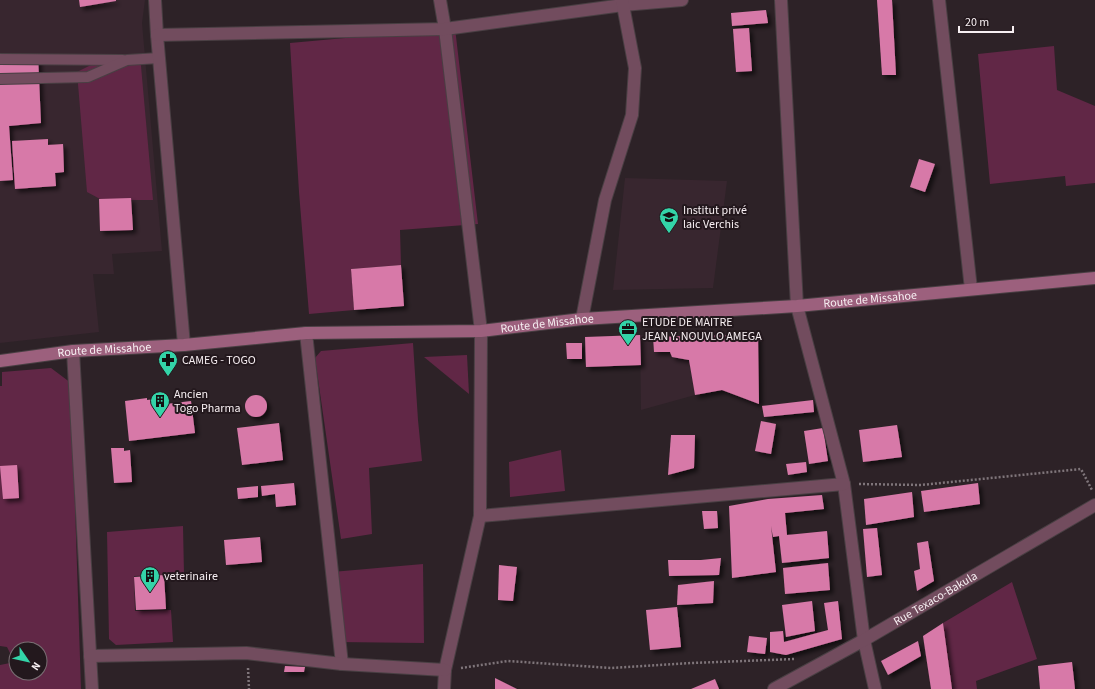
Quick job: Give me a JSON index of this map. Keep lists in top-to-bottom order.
{
  "streets": {
    "main road": ["Route de Missahoe"],
    "street": ["Rue Texaco-Bakula"]
  },
  "places": {
    "school or university": ["Institut privé laic Verchis"],
    "office": ["ETUDE DE MAITRE JEAN Y. NOUVLO AMEGA"],
    "pharmacy": ["CAMEG - TOGO"],
    "building": ["Ancien Togo Pharma", "veterinaire"]
  },
  "scale_bar": "20 m",
  "north": "bottom right"
}
